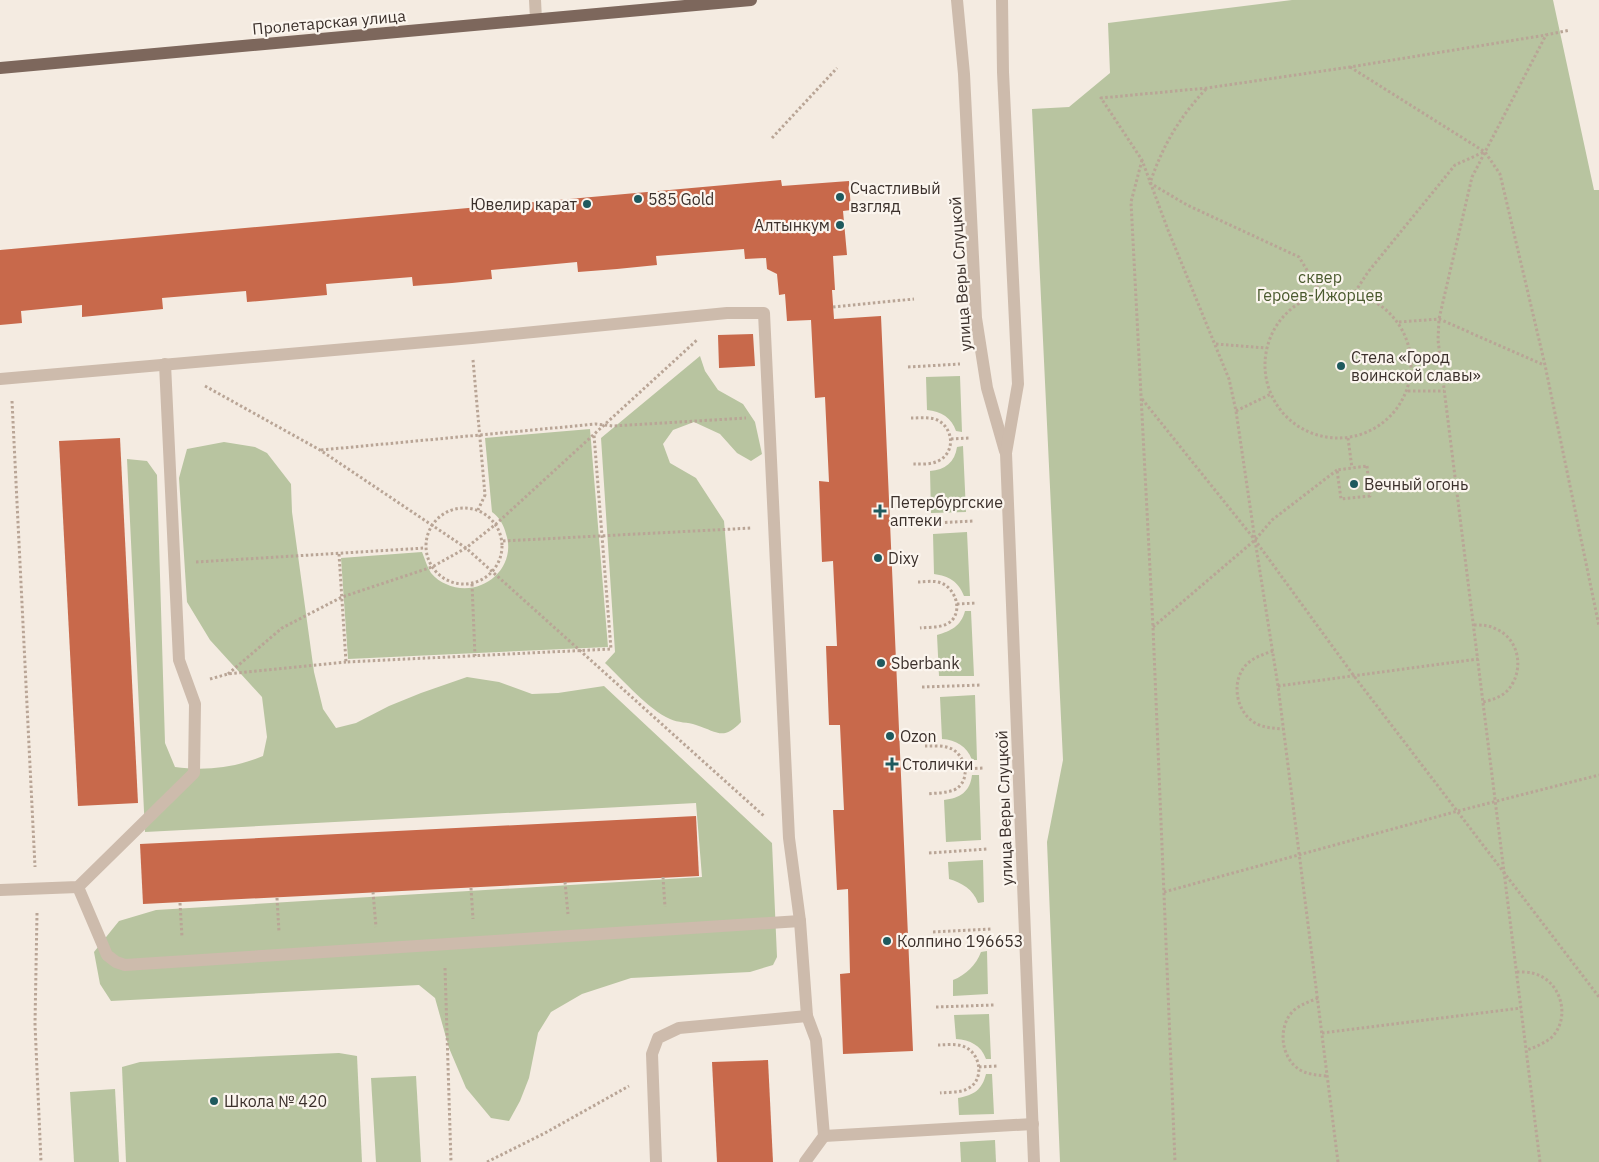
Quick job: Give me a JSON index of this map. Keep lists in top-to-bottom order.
{
  "streets": {
    "main road": ["Пролетарская улица"],
    "street": ["улица Веры Слуцкой"]
  },
  "parks": ["сквер Героев-Ижорцев"],
  "places": {
    "other": [
      "Счастливый взгляд",
      "585 Gold",
      "Ювелир карат",
      "Алтынкум",
      "Стела «Город воинской славы»",
      "Вечный огонь",
      "Dixy",
      "Sberbank",
      "Ozon",
      "Колпино 196653",
      "Школа № 420"
    ],
    "health": ["Петербургские аптеки", "Столички"]
  }
}
